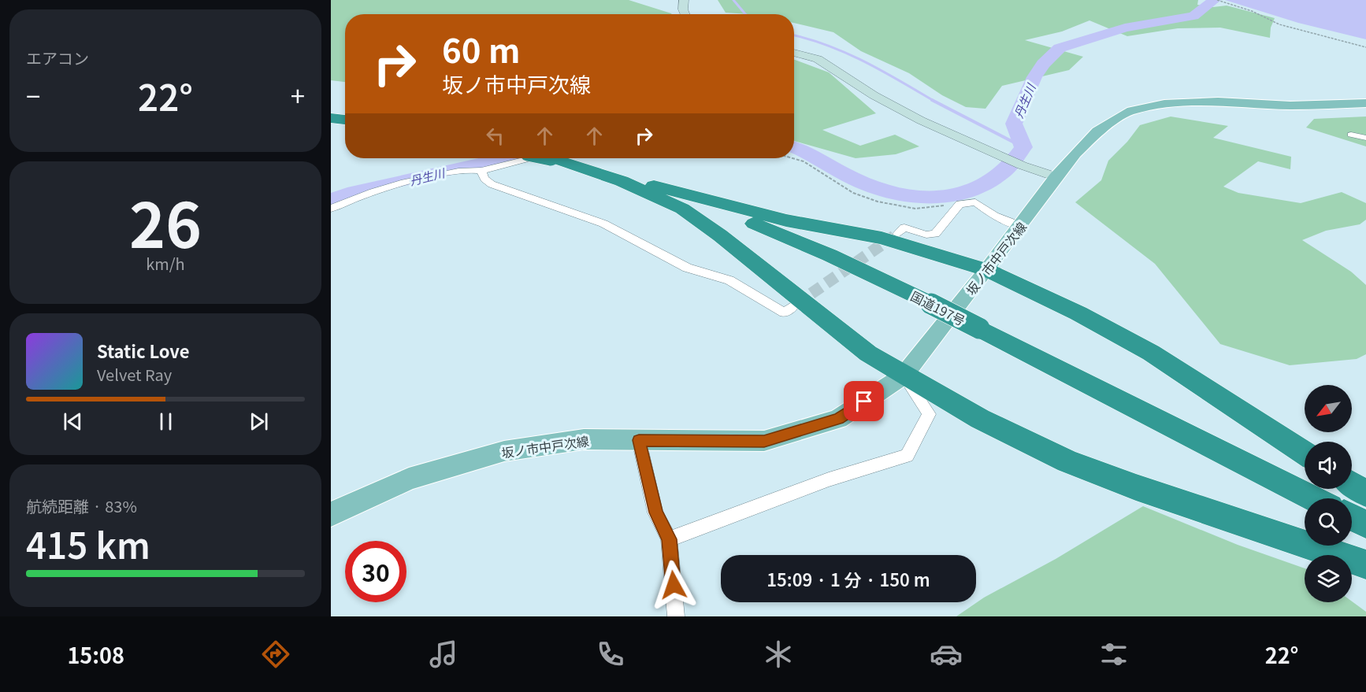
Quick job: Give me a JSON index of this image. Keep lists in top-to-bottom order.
{
  "streets": {
    "highway": ["国道197号"],
    "main road": ["坂ノ市中戸次線"]
  },
  "water": ["丹生川"],
  "north": "bottom left",
  "page": {
    "tile": [
      "エアコン",
      ["26", "km/h"],
      ["航続距離 · 83%", "415 km"]
    ],
    "turn": ["60 m", "坂ノ市中戸次線"],
    "heat": ["−", "22°", "+"],
    "song": ["Static Love", "Velvet Ray"],
    "limit": "30",
    "trip": "15:09 · 1 分 · 150 m",
    "tabs": ["15:08", "22°"]
  }
}
